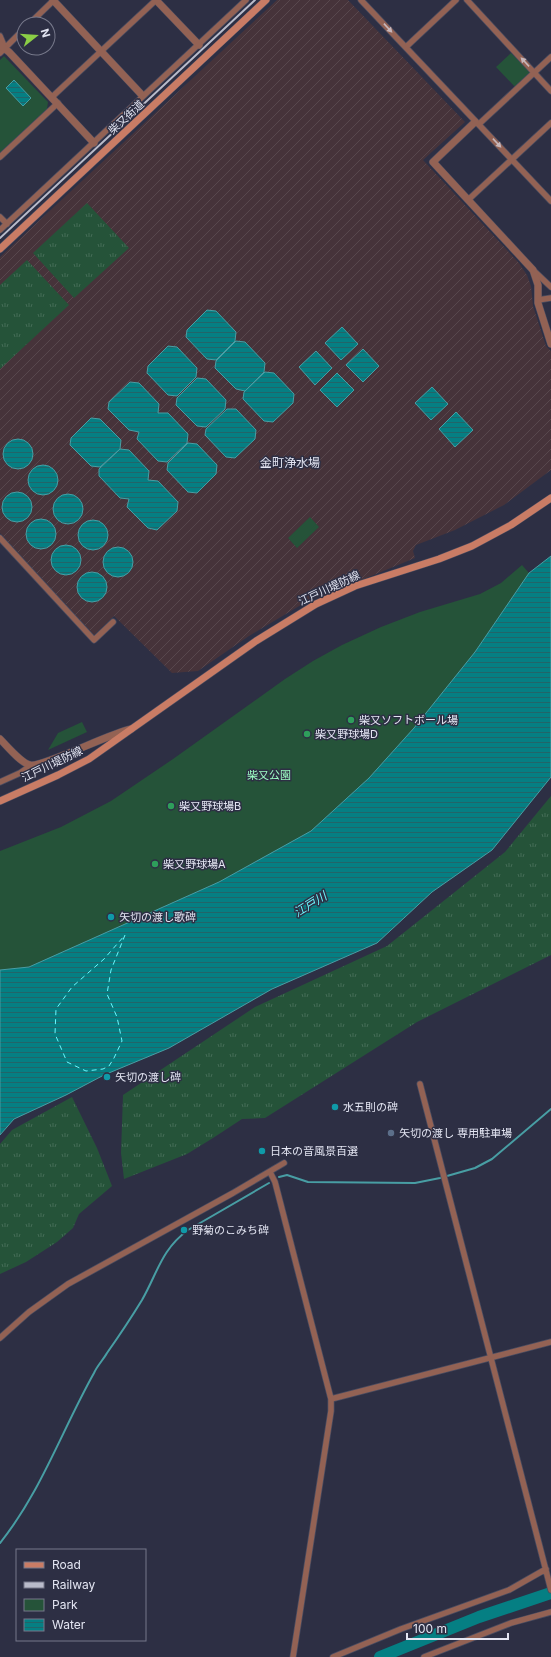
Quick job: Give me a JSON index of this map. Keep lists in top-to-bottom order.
{
  "streets": {
    "main road": ["柴又街道", "江戸川堤防線"]
  },
  "districts": ["金町浄水場"],
  "water": ["江戸川"],
  "parks": ["柴又公園"],
  "places": [
    "柴又ソフトボール場",
    "柴又野球場D",
    "柴又野球場B",
    "柴又野球場A",
    "矢切の渡し歌碑",
    "矢切の渡し碑",
    "水五則の碑",
    "矢切の渡し 専用駐車場",
    "日本の音風景百選",
    "野菊のこみち碑"
  ],
  "legend": [
    "Road",
    "Railway",
    "Park",
    "Water"
  ],
  "scale_bar": "100 m",
  "north": "right"
}
